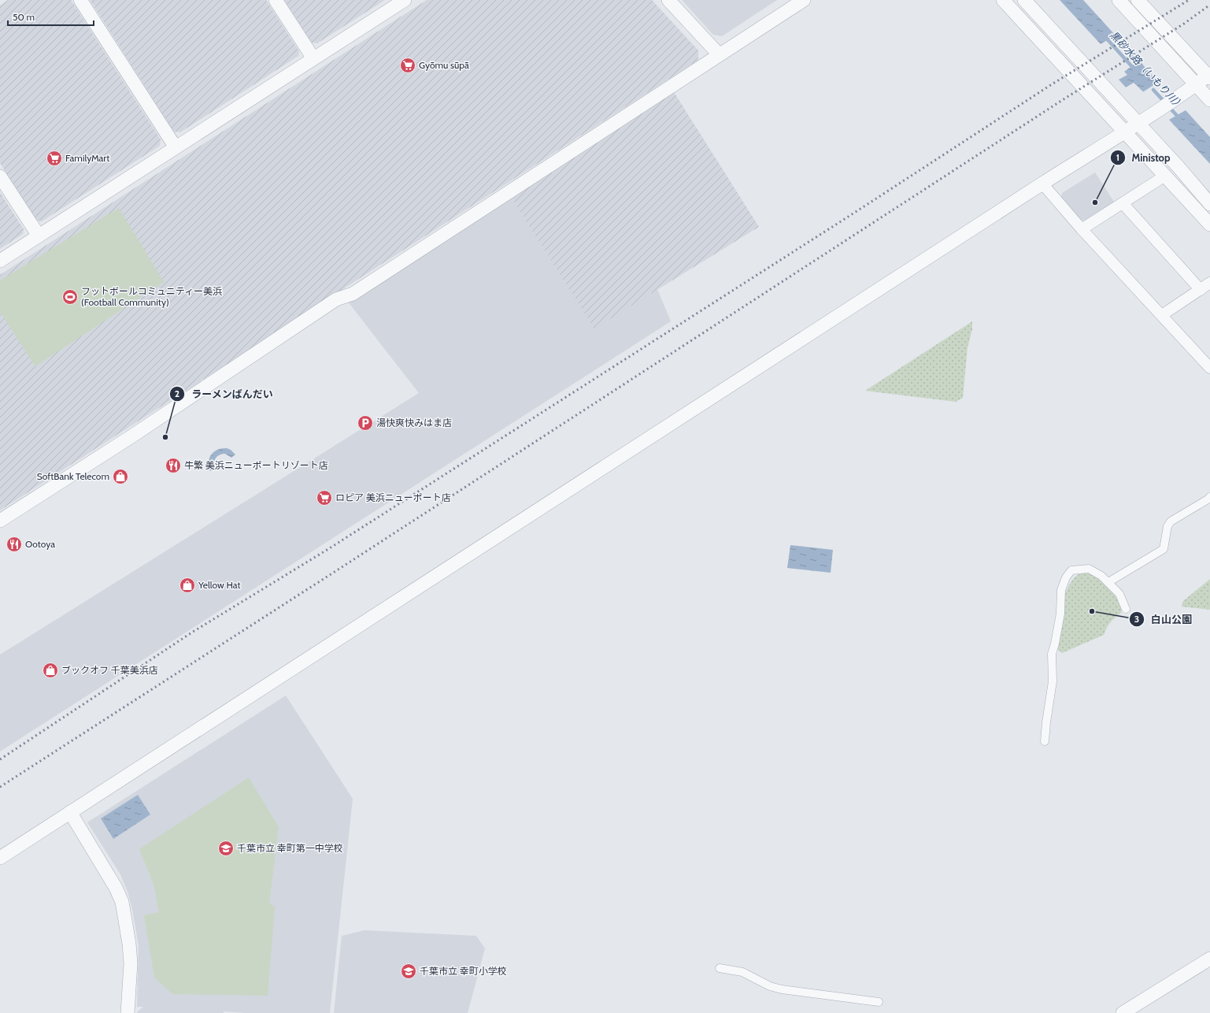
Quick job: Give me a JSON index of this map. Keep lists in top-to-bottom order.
{
  "water": ["黒砂水路（いもり川）"],
  "places": {
    "supermarket": ["Gyōmu sūpā", "FamilyMart", "ロピア 美浜ニューポート店"],
    "other": ["Ministop", "ラーメンばんだい", "白山公園"],
    "sports": ["フットボールコミュニティー美浜 (Football Community)"],
    "parking": ["湯快爽快みはま店"],
    "restaurant": ["牛繁 美浜ニューポートリゾート店", "Ootoya"],
    "shop": ["SoftBank Telecom", "Yellow Hat", "ブックオフ 千葉美浜店"],
    "school or university": ["千葉市立 幸町第一中学校", "千葉市立 幸町小学校"]
  },
  "scale_bar": "50 m"
}
